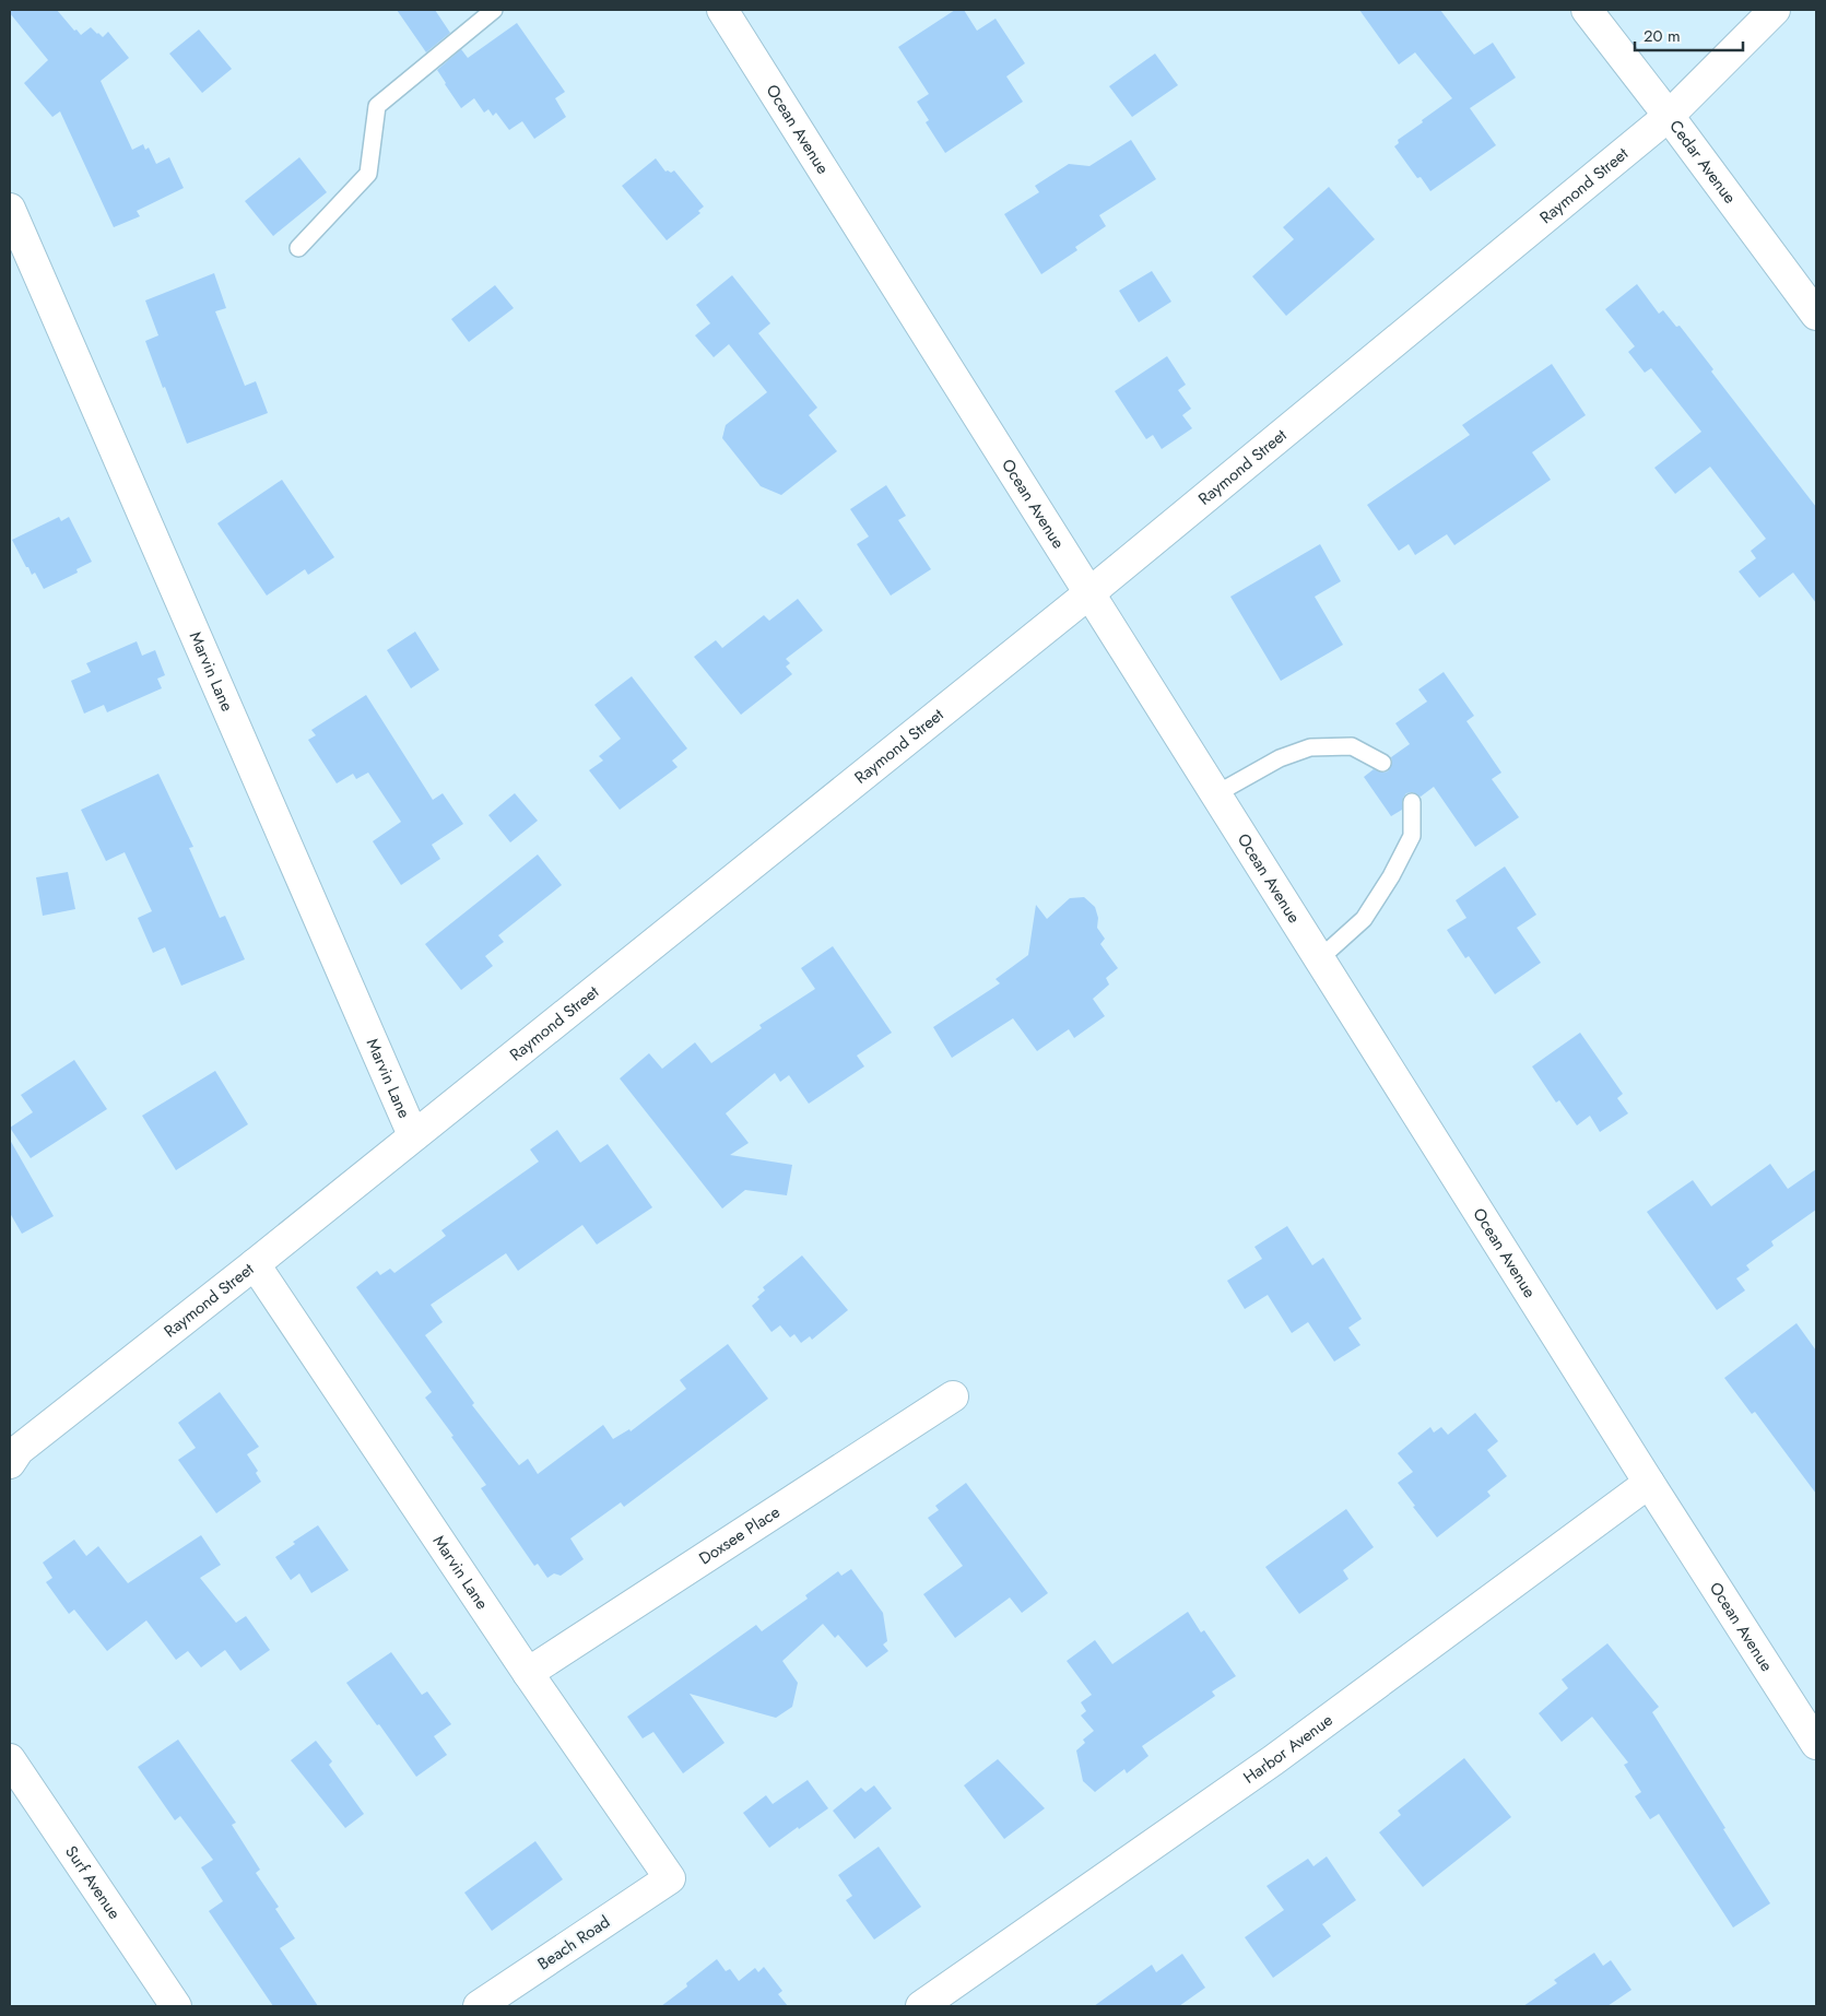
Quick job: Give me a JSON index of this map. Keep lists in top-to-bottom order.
{
  "streets": {
    "street": [
      "Ocean Avenue",
      "Cedar Avenue",
      "Raymond Street",
      "Marvin Lane",
      "Doxsee Place",
      "Harbor Avenue",
      "Surf Avenue",
      "Beach Road"
    ]
  },
  "crossings": [
    ["Ocean Avenue", "Raymond Street"],
    ["Ocean Avenue", "Harbor Avenue"],
    ["Cedar Avenue", "Raymond Street"],
    ["Raymond Street", "Marvin Lane"],
    ["Marvin Lane", "Doxsee Place"],
    ["Marvin Lane", "Beach Road"]
  ],
  "scale_bar": "20 m"
}
